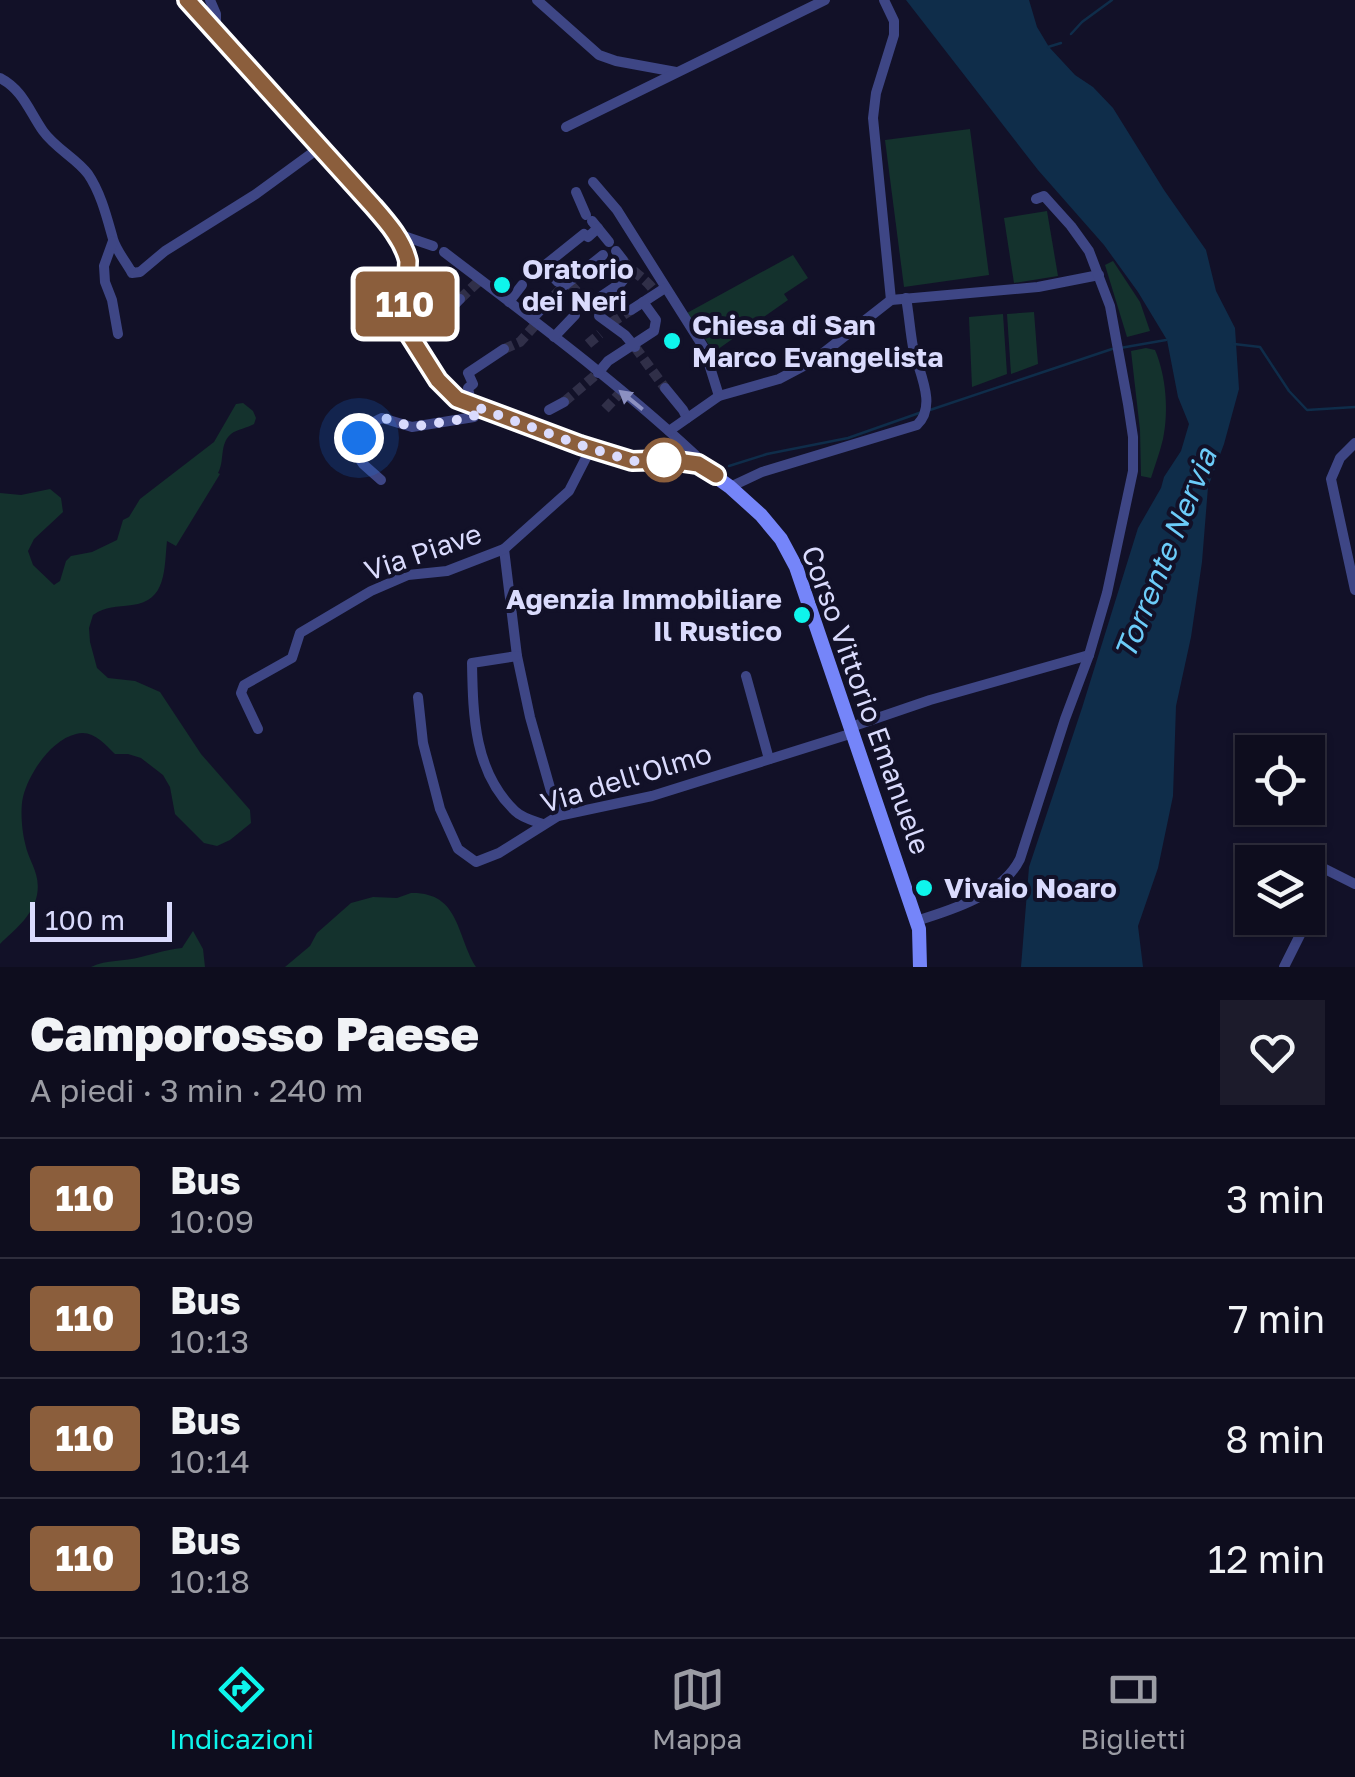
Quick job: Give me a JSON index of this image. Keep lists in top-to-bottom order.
{
  "streets": {
    "main road": ["Corso Vittorio Emanuele"],
    "street": ["Via Piave", "Via dell'Olmo"]
  },
  "crossings": [
    ["Corso Vittorio Emanuele", "Via dell'Olmo"]
  ],
  "water": ["Torrente Nervia"],
  "places": [
    "Oratorio dei Neri",
    "Chiesa di San Marco Evangelista",
    "Agenzia Immobiliare Il Rustico",
    "Vivaio Noaro"
  ],
  "lines": ["bus line 110"],
  "scale_bar": "100 m",
  "page": {
    "on_map": "110",
    "scale": "100 m",
    "heading": ["Camporosso Paese", "A piedi · 3 min · 240 m"],
    "list": [
      {
        "mark": "110",
        "name": "Bus",
        "note": "10:09",
        "value": "3 min"
      },
      {
        "mark": "110",
        "name": "Bus",
        "note": "10:13",
        "value": "7 min"
      },
      {
        "mark": "110",
        "name": "Bus",
        "note": "10:14",
        "value": "8 min"
      },
      {
        "mark": "110",
        "name": "Bus",
        "note": "10:18",
        "value": "12 min"
      }
    ],
    "tabs": ["Indicazioni", "Mappa", "Biglietti"]
  }
}
